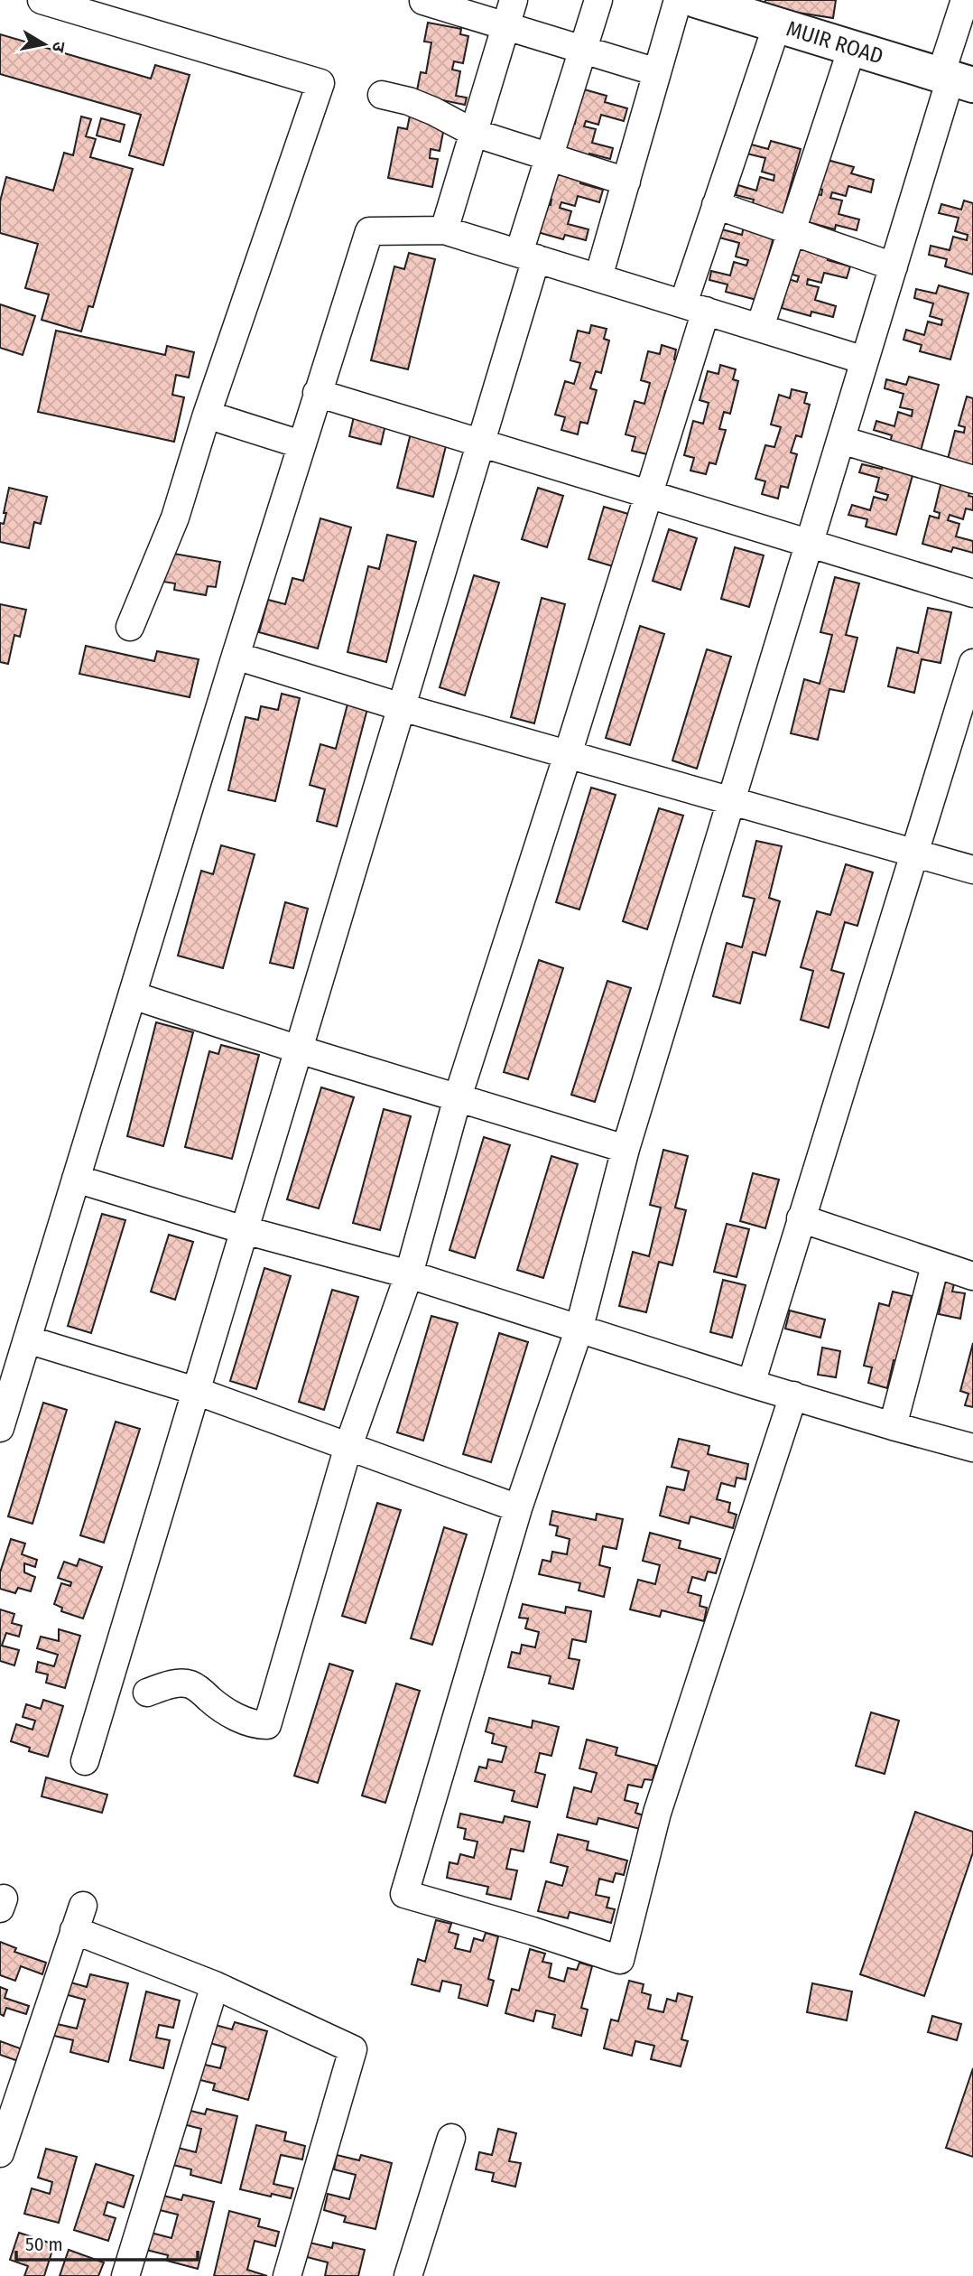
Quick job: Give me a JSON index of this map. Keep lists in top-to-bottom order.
{
  "streets": {
    "main road": ["MUIR ROAD"]
  },
  "scale_bar": "50 m",
  "north": "right"
}
